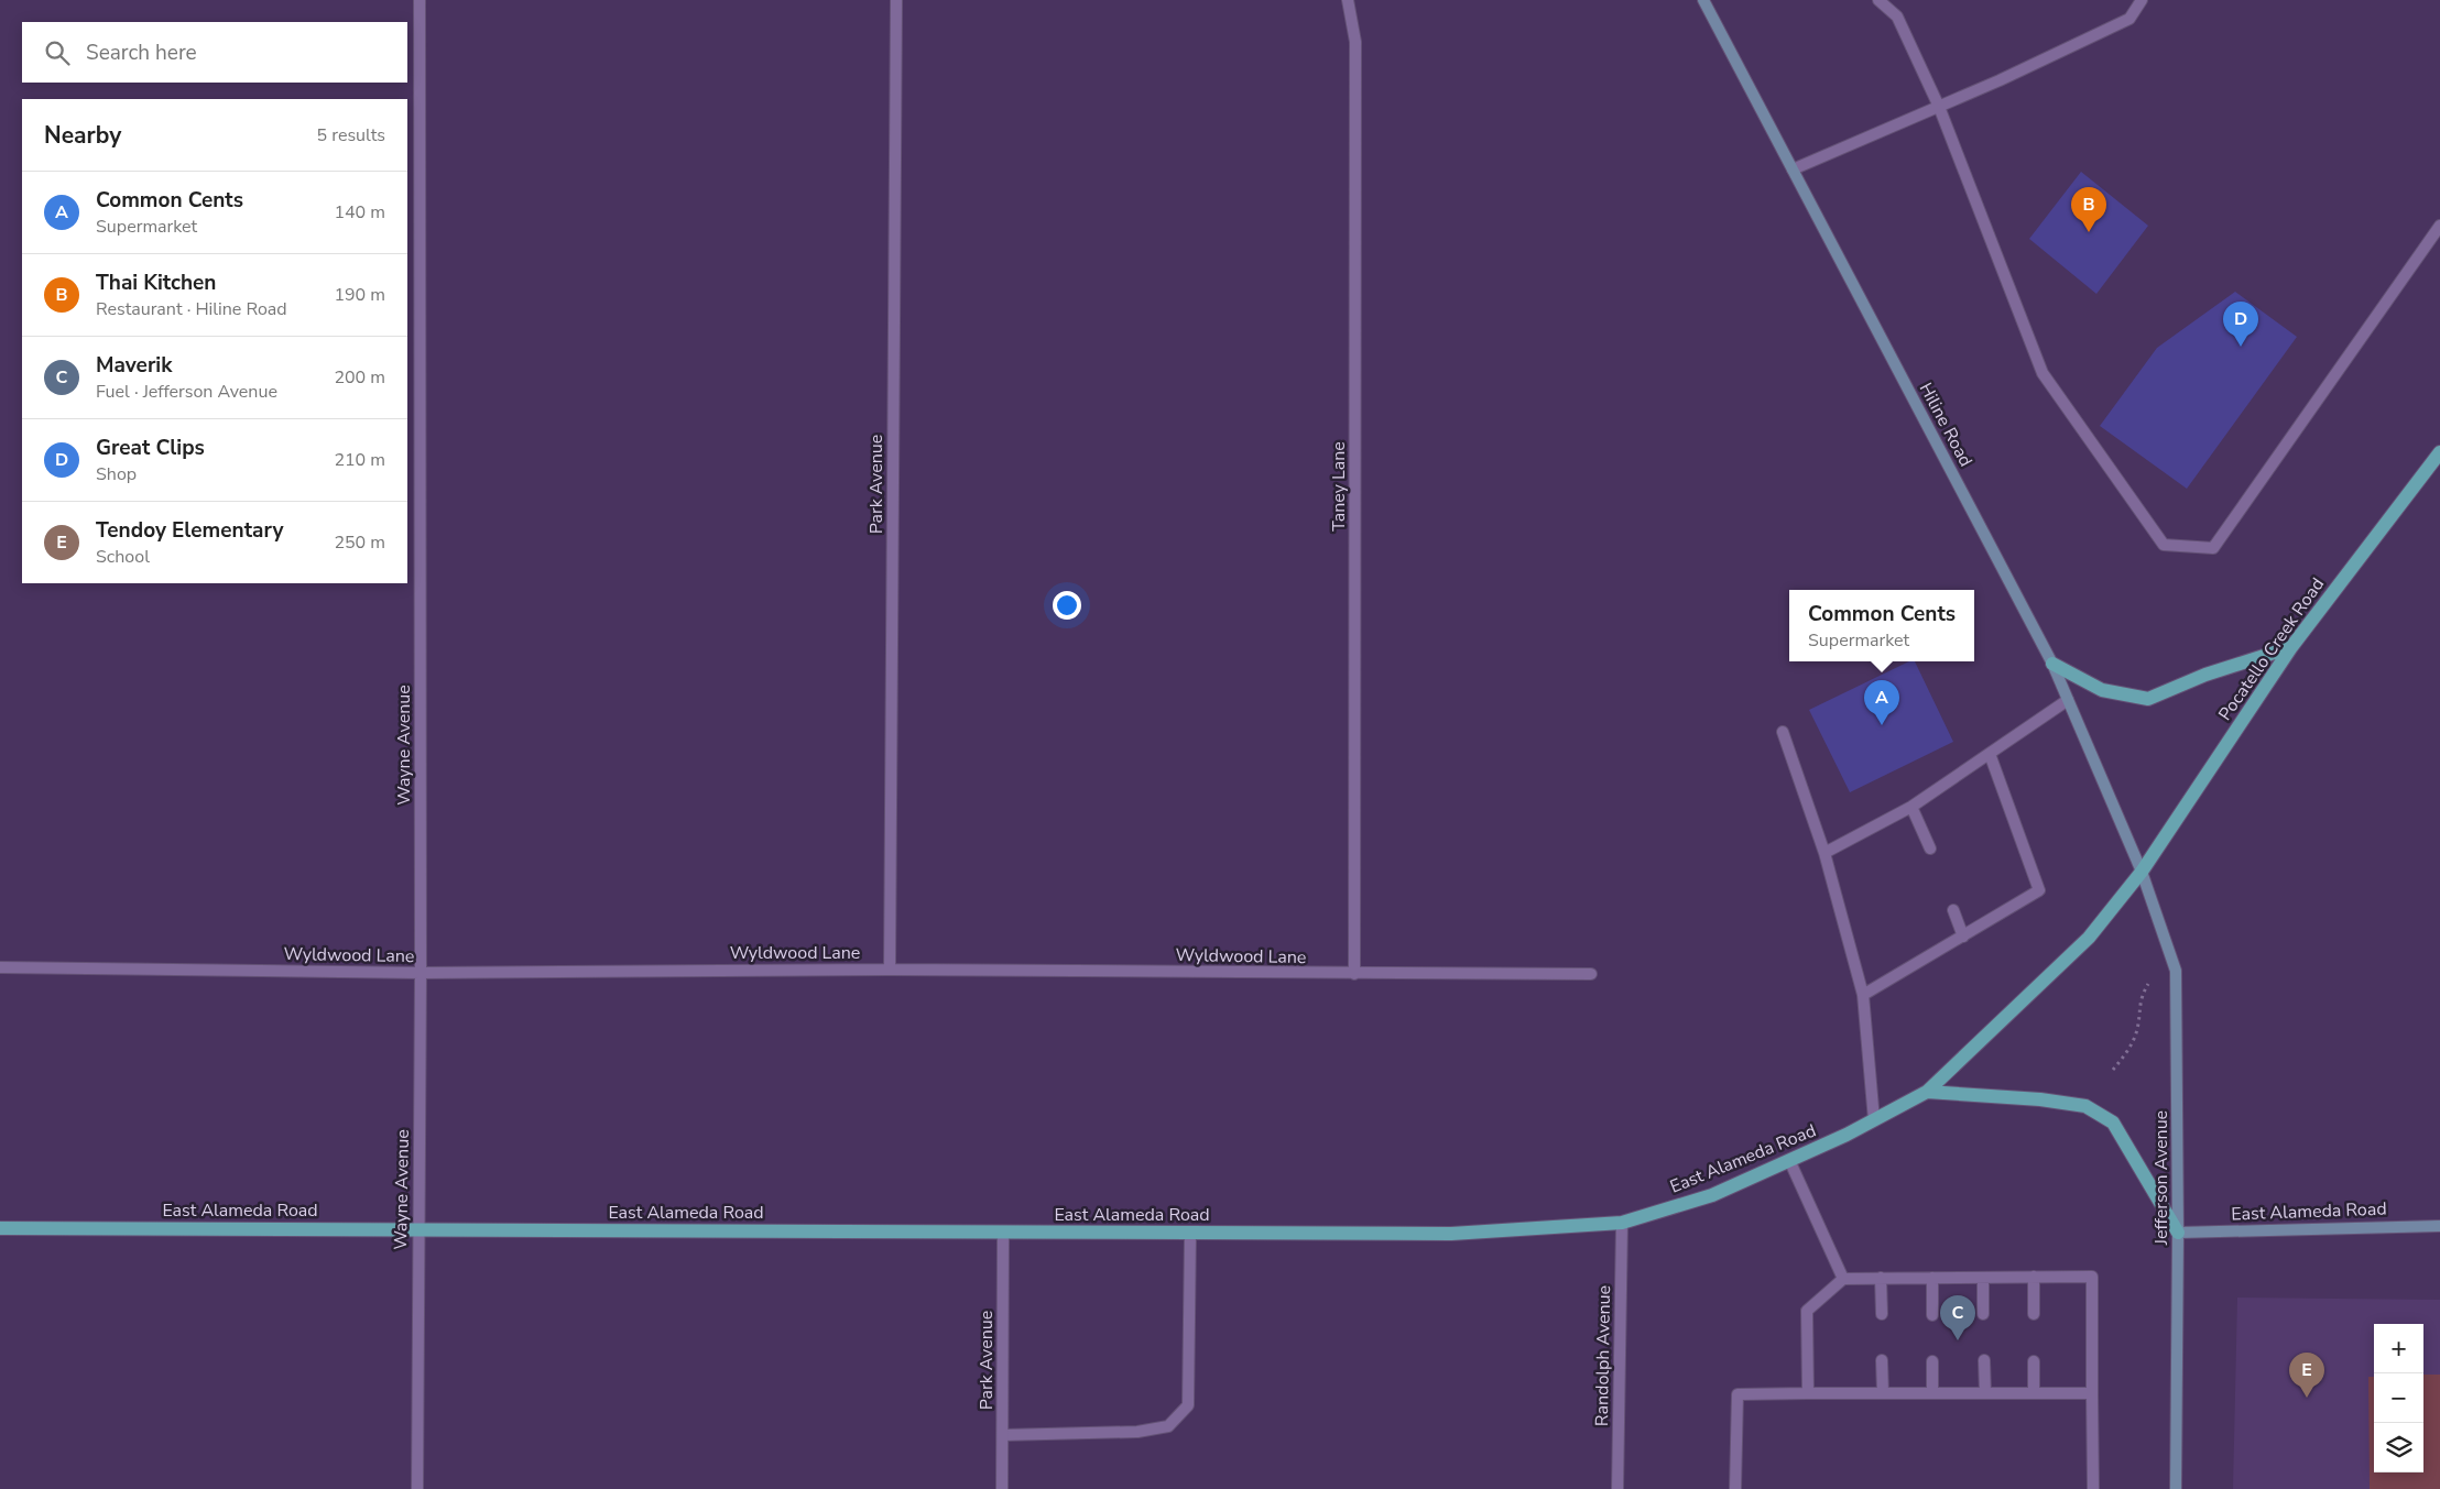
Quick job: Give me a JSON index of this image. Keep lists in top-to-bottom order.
{
  "streets": {
    "main road": ["Pocatello Creek Road", "East Alameda Road"],
    "street": [
      "Hiline Road",
      "Park Avenue",
      "Taney Lane",
      "Wayne Avenue",
      "Wyldwood Lane",
      "Jefferson Avenue",
      "Randolph Avenue"
    ]
  },
  "crossings": [
    ["Hiline Road", "Pocatello Creek Road"],
    ["Hiline Road", "East Alameda Road"],
    ["Hiline Road", "Jefferson Avenue"],
    ["Park Avenue", "Wyldwood Lane"],
    ["Park Avenue", "East Alameda Road"],
    ["Taney Lane", "Wyldwood Lane"],
    ["Pocatello Creek Road", "East Alameda Road"],
    ["Pocatello Creek Road", "Jefferson Avenue"],
    ["Wayne Avenue", "Wyldwood Lane"],
    ["Wayne Avenue", "East Alameda Road"],
    ["East Alameda Road", "Jefferson Avenue"],
    ["East Alameda Road", "Randolph Avenue"]
  ],
  "page": {
    "search": "Search here",
    "heading": ["Nearby", "5 results"],
    "list": [
      {
        "mark": "A",
        "name": "Common Cents",
        "note": "Supermarket",
        "value": "140 m"
      },
      {
        "mark": "B",
        "name": "Thai Kitchen",
        "note": "Restaurant · Hiline Road",
        "value": "190 m"
      },
      {
        "mark": "C",
        "name": "Maverik",
        "note": "Fuel · Jefferson Avenue",
        "value": "200 m"
      },
      {
        "mark": "D",
        "name": "Great Clips",
        "note": "Shop",
        "value": "210 m"
      },
      {
        "mark": "E",
        "name": "Tendoy Elementary",
        "note": "School",
        "value": "250 m"
      }
    ],
    "pins": [
      "B",
      "D",
      "A",
      "C",
      "E"
    ],
    "popup": ["Common Cents", "Supermarket"],
    "map_buttons": ["+", "−"]
  }
}
